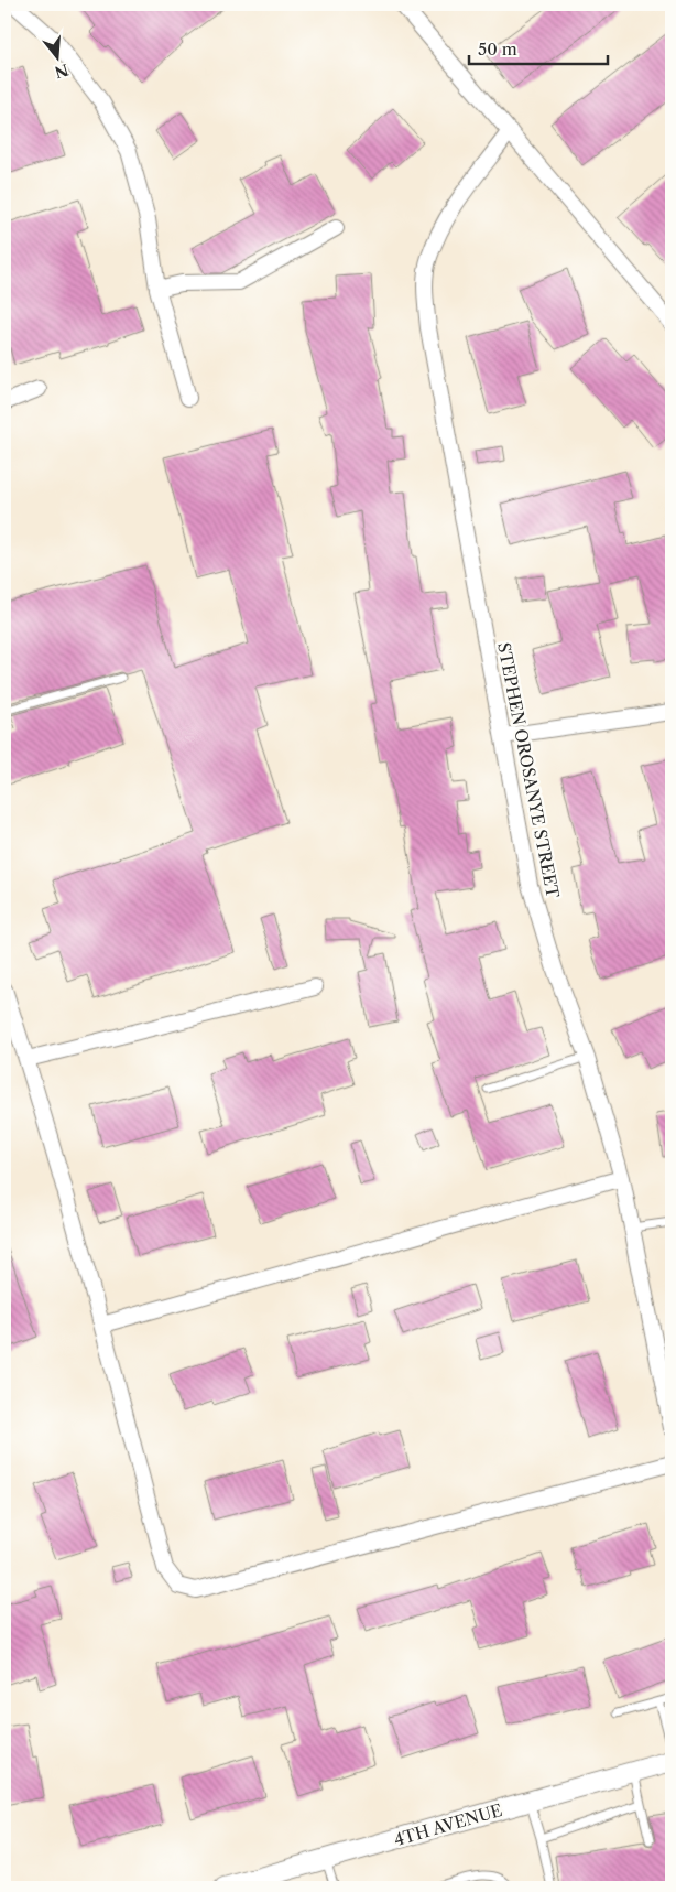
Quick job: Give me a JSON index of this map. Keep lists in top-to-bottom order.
{
  "streets": {
    "street": ["STEPHEN OROSANYE STREET", "4TH AVENUE"]
  },
  "scale_bar": "50 m",
  "north": "bottom"
}
